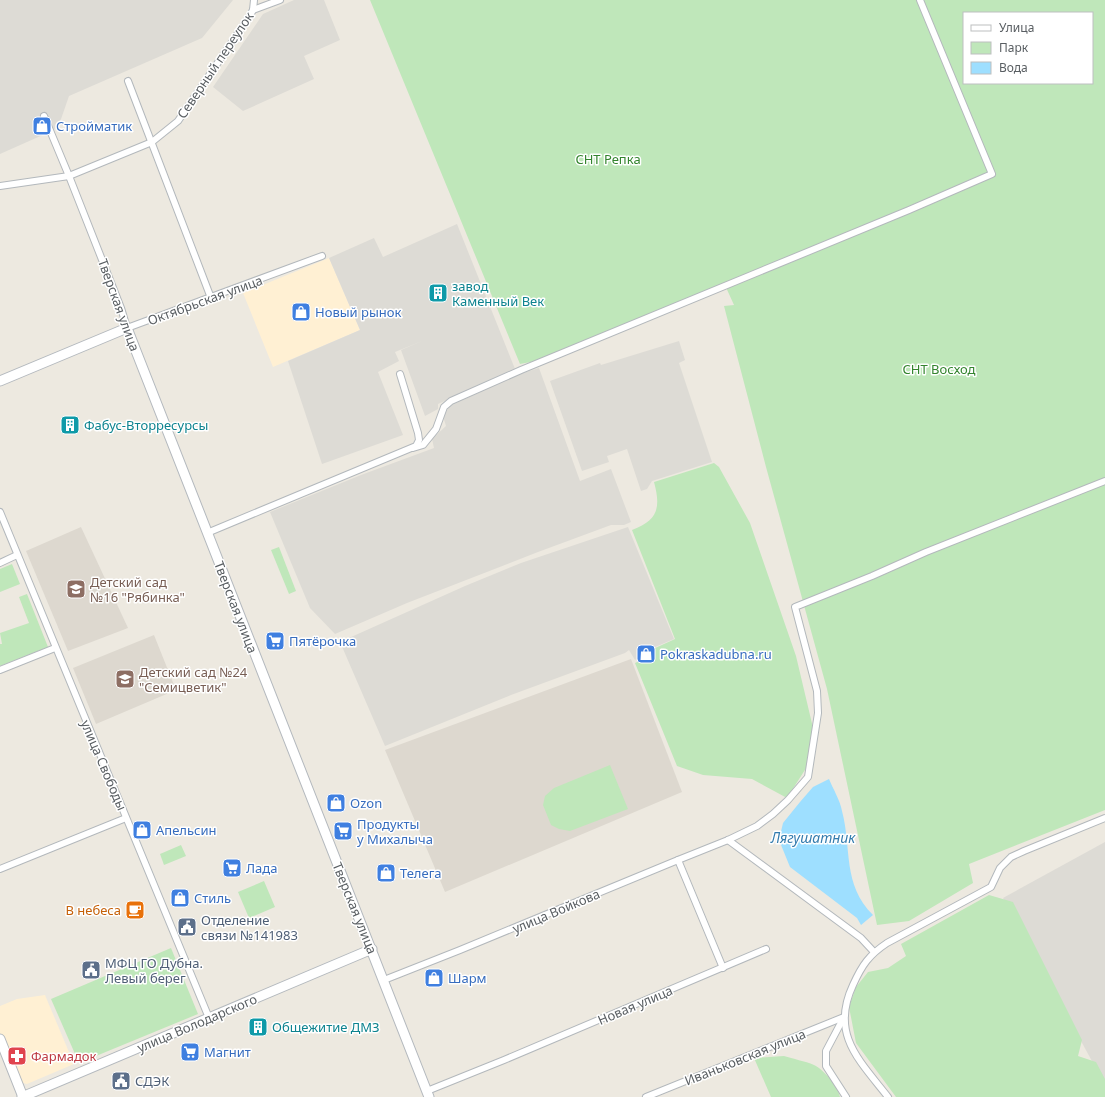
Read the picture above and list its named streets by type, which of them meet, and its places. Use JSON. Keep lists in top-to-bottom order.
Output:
{
  "streets": {
    "main road": ["Октябрьская улица", "Тверская улица", "улица Володарского"],
    "street": [
      "Северный переулок",
      "улица Свободы",
      "улица Войкова",
      "Новая улица",
      "Иваньковская улица"
    ]
  },
  "crossings": [
    ["Северный переулок", "Тверская улица"],
    ["Октябрьская улица", "Тверская улица"],
    ["Тверская улица", "улица Войкова"],
    ["Тверская улица", "Новая улица"],
    ["Тверская улица", "улица Володарского"],
    ["улица Свободы", "улица Володарского"]
  ],
  "water": ["Лягушатник"],
  "parks": ["СНТ Репка", "СНТ Восход"],
  "places": {
    "shop": [
      "Стройматик",
      "Новый рынок",
      "Pokraskadubna.ru",
      "Ozon",
      "Апельсин",
      "Телега",
      "Стиль",
      "Шарм"
    ],
    "building": ["завод Каменный Век", "Фабус-Вторресурсы", "Общежитие ДМЗ"],
    "school or university": ["Детский сад №16 \"Рябинка\"", "Детский сад №24 \"Семицветик\""],
    "supermarket": [
      "Пятёрочка",
      "Продукты у Михалыча",
      "Лада",
      "Магнит"
    ],
    "cafe": ["В небеса"],
    "public building": ["Отделение связи №141983", "МФЦ ГО Дубна. Левый берег", "СДЭК"],
    "pharmacy": ["Фармадок"]
  },
  "legend": ["Улица", "Парк", "Вода"]
}
